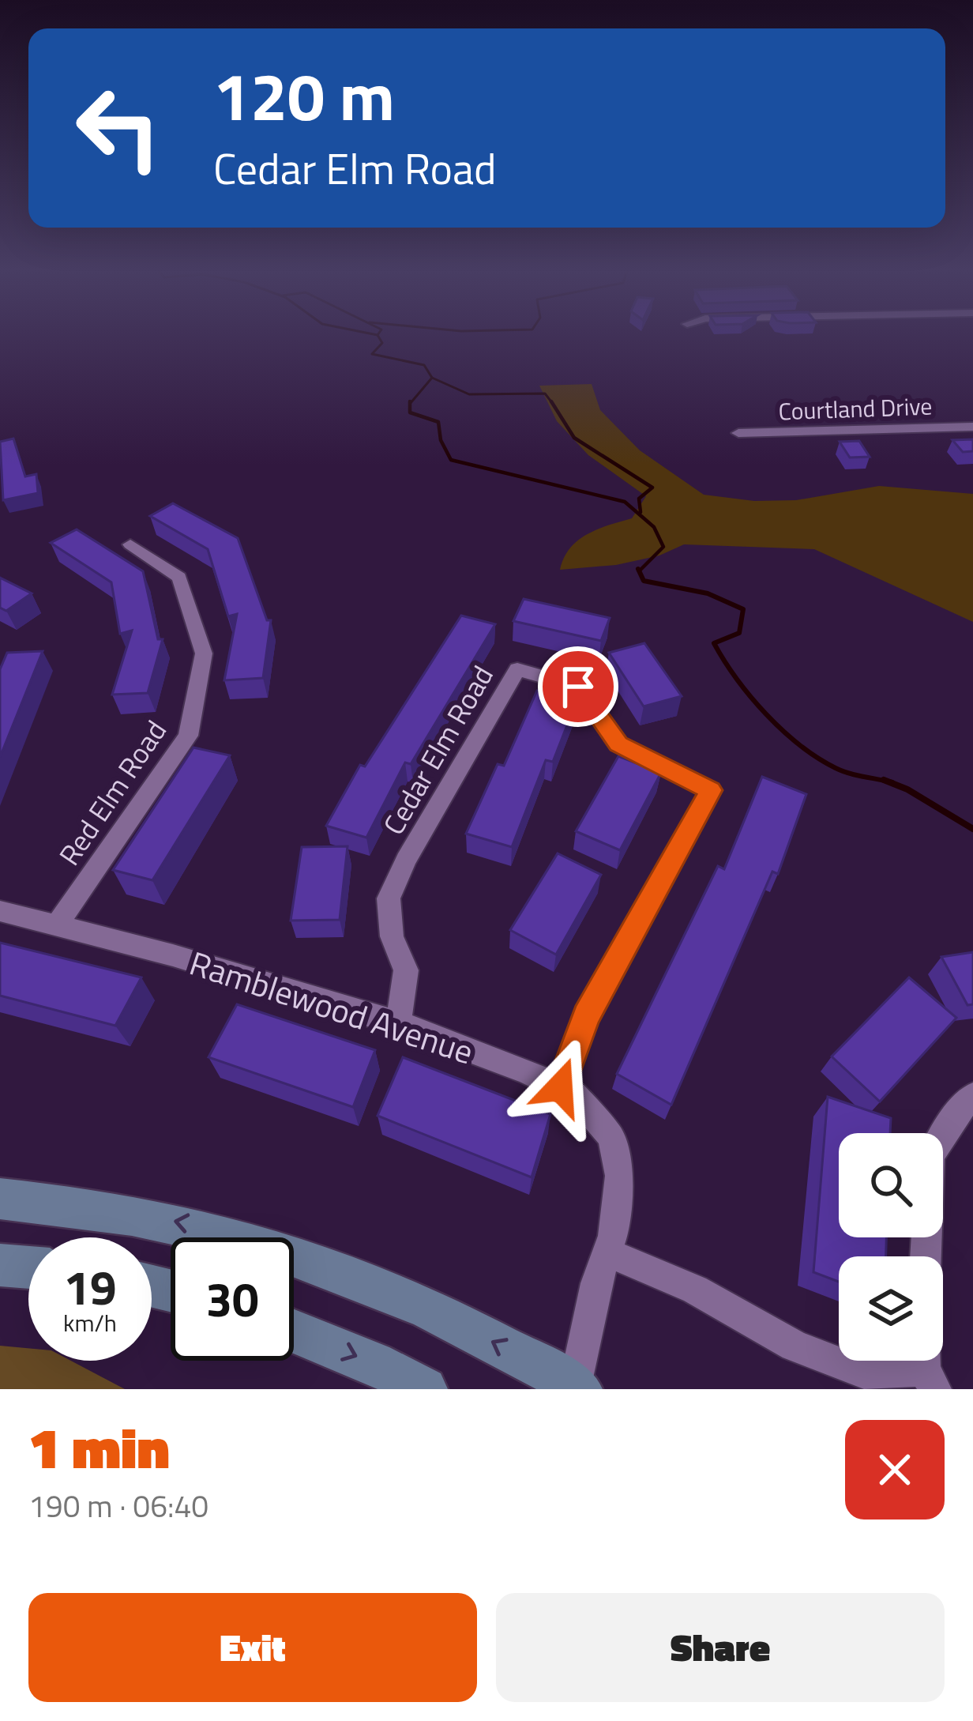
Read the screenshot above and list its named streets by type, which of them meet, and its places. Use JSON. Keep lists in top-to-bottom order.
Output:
{
  "streets": {
    "street": [
      "Courtland Drive",
      "Cedar Elm Road",
      "Red Elm Road",
      "Ramblewood Avenue"
    ]
  },
  "crossings": [
    ["Cedar Elm Road", "Ramblewood Avenue"],
    ["Red Elm Road", "Ramblewood Avenue"]
  ],
  "page": {
    "turn": ["120 m", "Cedar Elm Road"],
    "speed": "19 km/h",
    "limit": "30",
    "heading": ["1 min", "190 m · 06:40"],
    "buttons": ["Exit", "Share"]
  }
}
